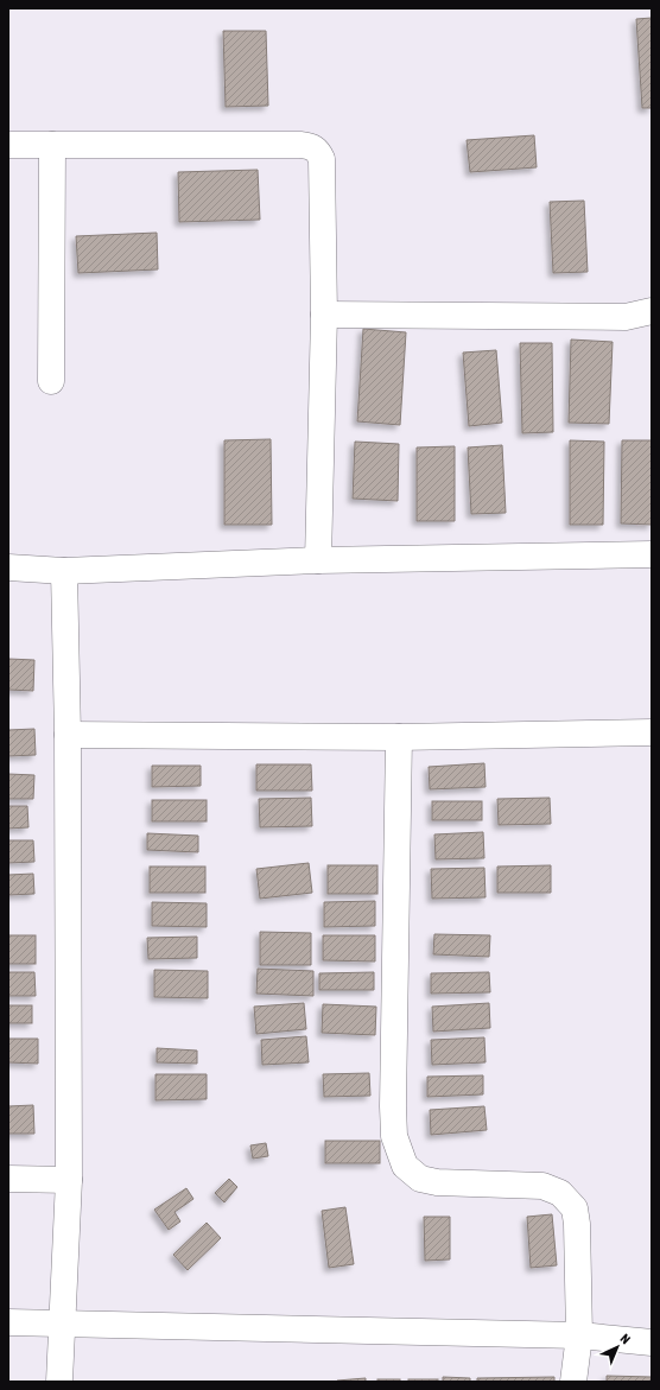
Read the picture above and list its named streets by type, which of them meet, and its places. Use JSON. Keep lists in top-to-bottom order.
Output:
{
  "north": "top right"
}
